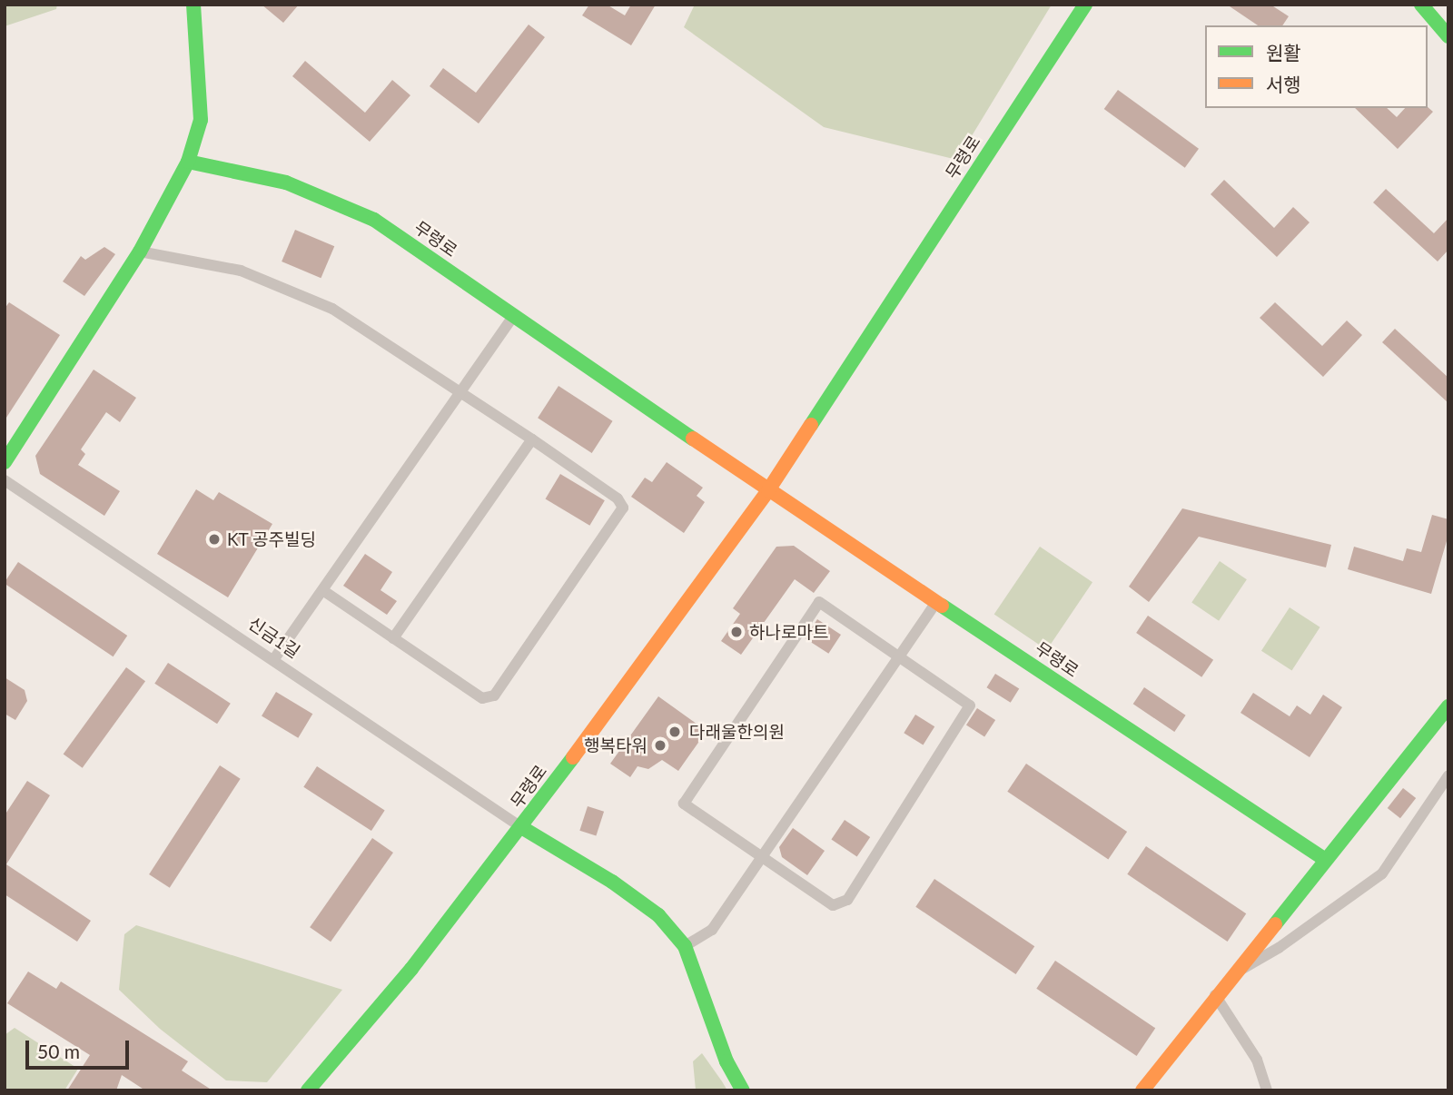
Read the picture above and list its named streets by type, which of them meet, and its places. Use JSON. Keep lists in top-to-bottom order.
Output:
{
  "streets": {
    "street": ["무령로", "신금1길"]
  },
  "crossings": [
    ["무령로", "신금1길"]
  ],
  "places": [
    "KT 공주빌딩",
    "하나로마트",
    "다래울한의원",
    "행복타워"
  ],
  "legend": ["원활", "서행"],
  "scale_bar": "50 m"
}
